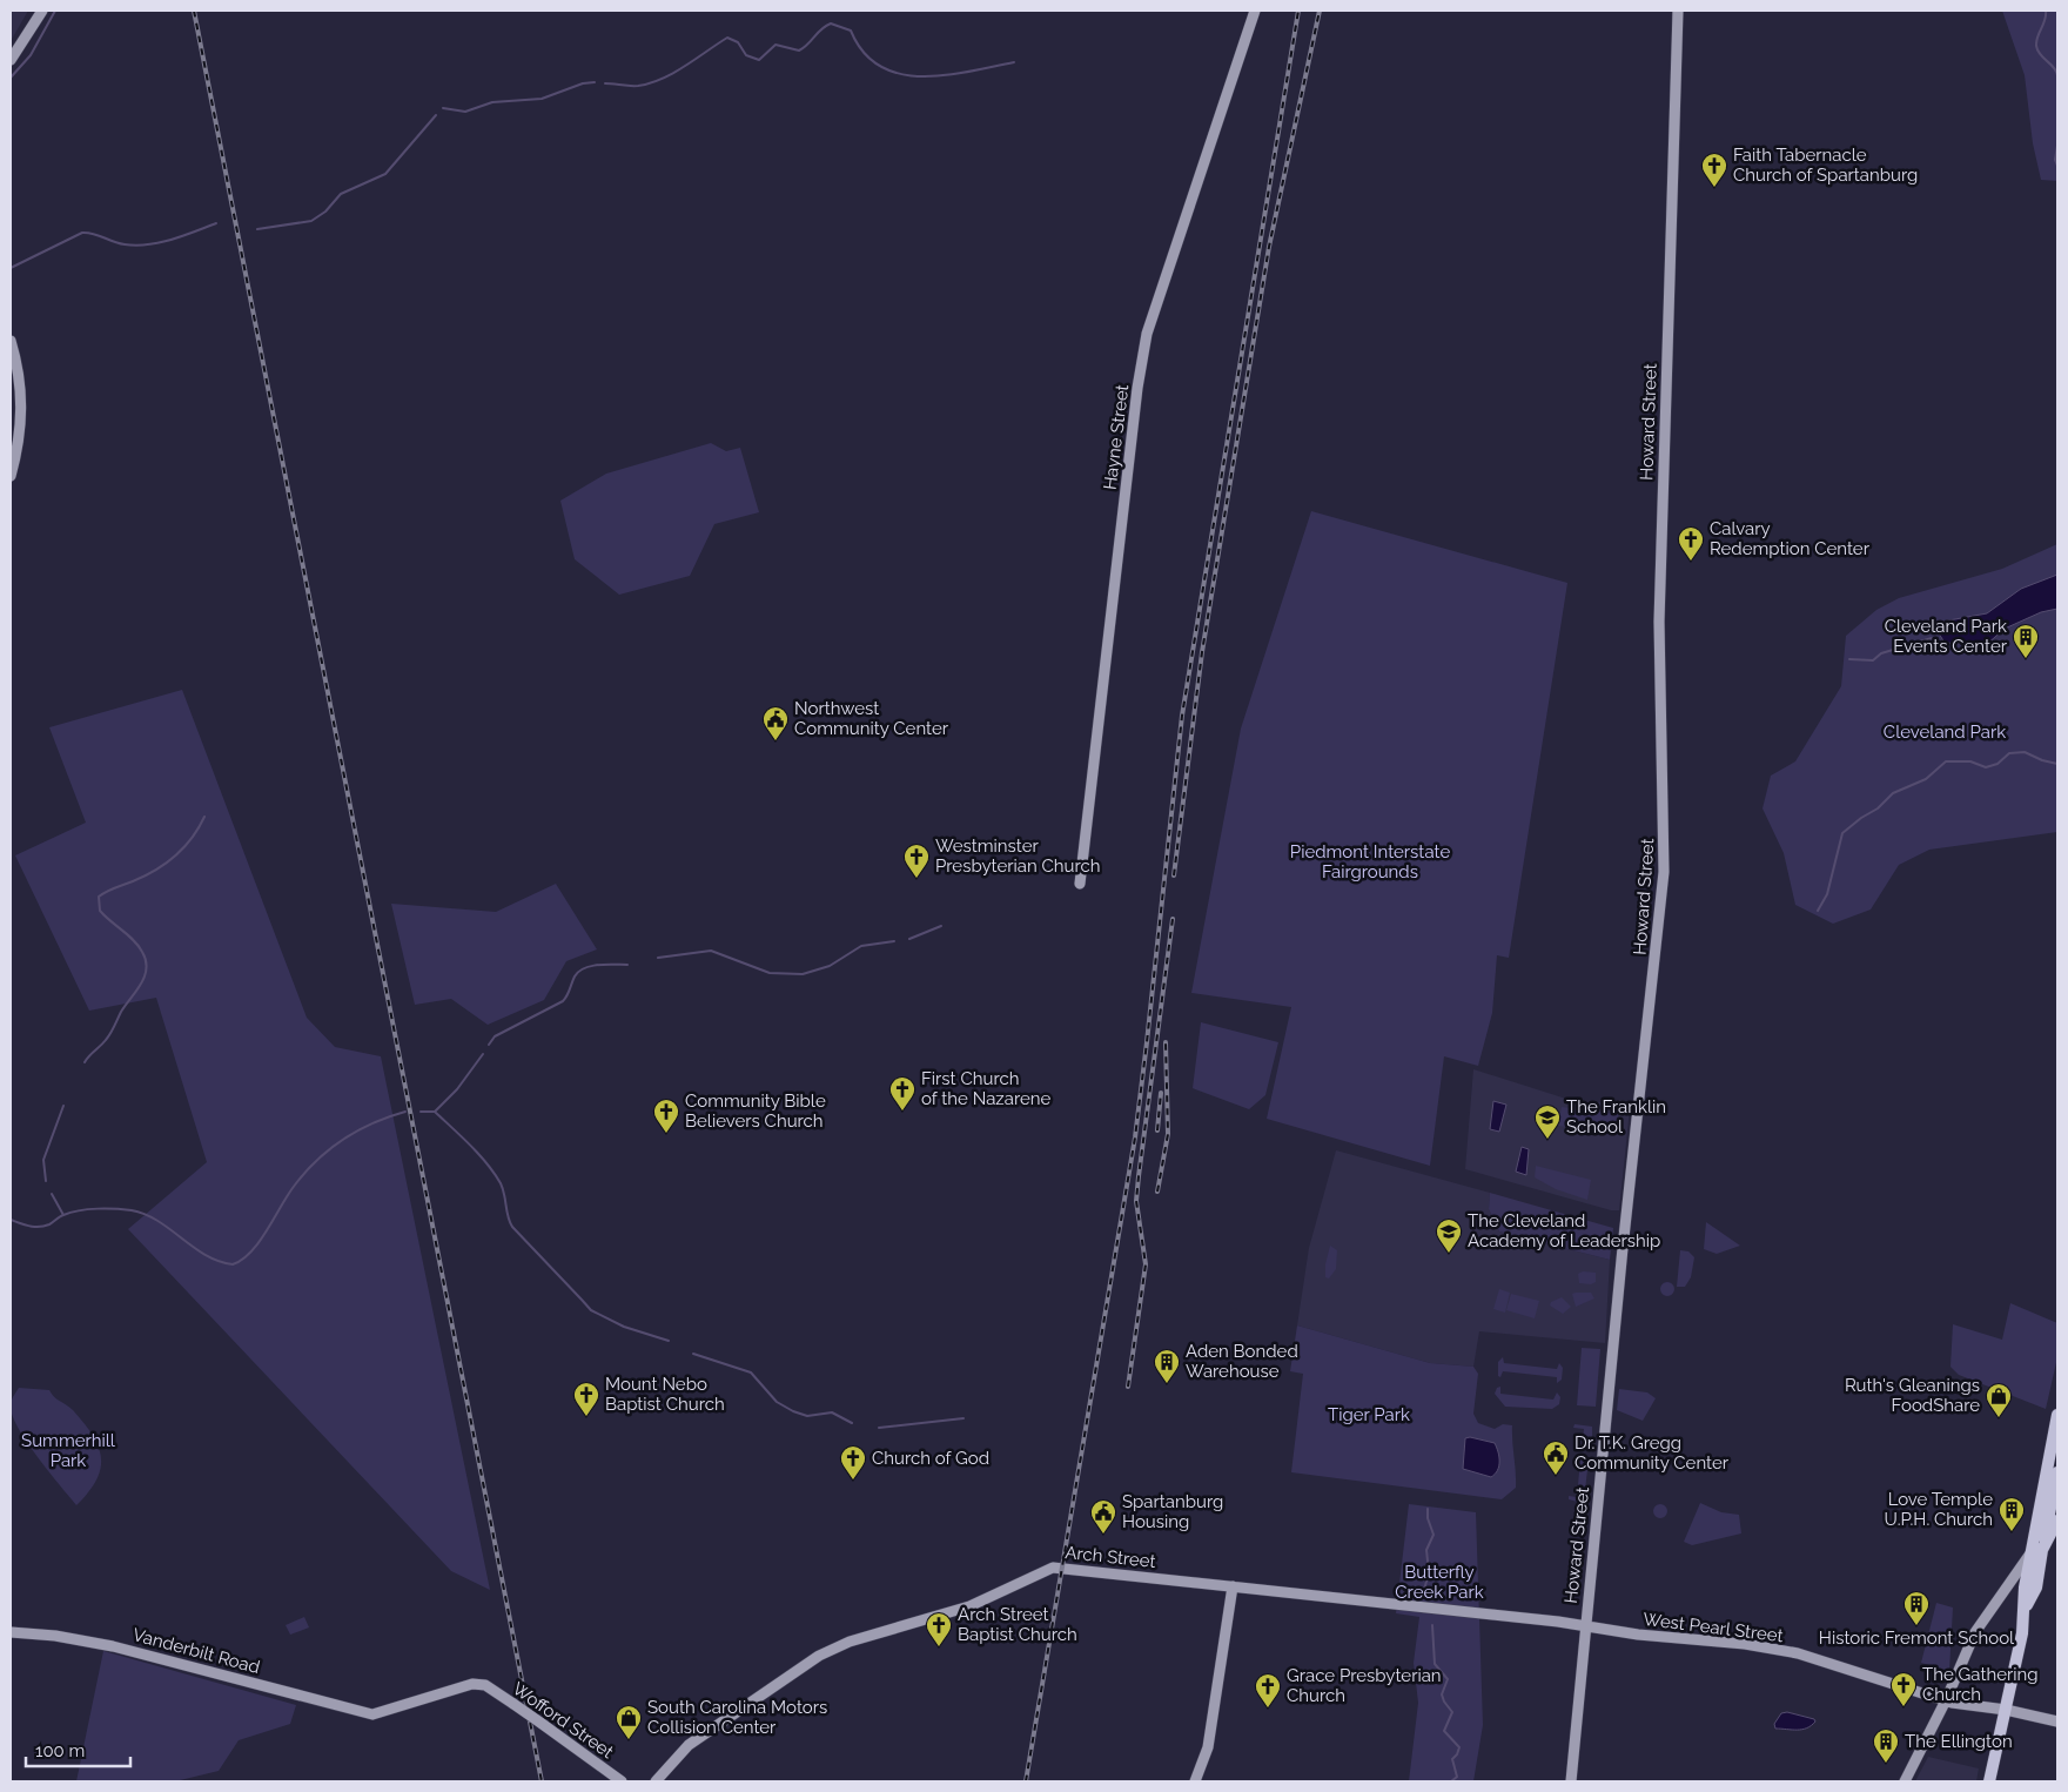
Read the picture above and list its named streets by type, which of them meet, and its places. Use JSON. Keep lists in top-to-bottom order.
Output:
{
  "streets": {
    "street": [
      "Howard Street",
      "Hayne Street",
      "Arch Street",
      "West Pearl Street",
      "Vanderbilt Road",
      "Wofford Street"
    ]
  },
  "crossings": [
    ["Howard Street", "Arch Street"],
    ["Howard Street", "West Pearl Street"],
    ["Arch Street", "West Pearl Street"],
    ["Vanderbilt Road", "Wofford Street"]
  ],
  "parks": [
    "Cleveland Park",
    "Piedmont Interstate Fairgrounds",
    "Tiger Park",
    "Summerhill Park",
    "Butterfly Creek Park"
  ],
  "places": {
    "church": [
      "Faith Tabernacle Church of Spartanburg",
      "Calvary Redemption Center",
      "Westminster Presbyterian Church",
      "First Church of the Nazarene",
      "Community Bible Believers Church",
      "Mount Nebo Baptist Church",
      "Church of God",
      "Arch Street Baptist Church",
      "The Gathering Church",
      "Grace Presbyterian Church"
    ],
    "building": [
      "Cleveland Park Events Center",
      "Aden Bonded Warehouse",
      "Love Temple U.P.H. Church",
      "Historic Fremont School",
      "The Ellington"
    ],
    "public building": ["Northwest Community Center", "Dr. T.K. Gregg Community Center", "Spartanburg Housing"],
    "school or university": ["The Franklin School", "The Cleveland Academy of Leadership"],
    "shop": ["Ruth's Gleanings FoodShare", "South Carolina Motors Collision Center"]
  },
  "scale_bar": "100 m"
}
